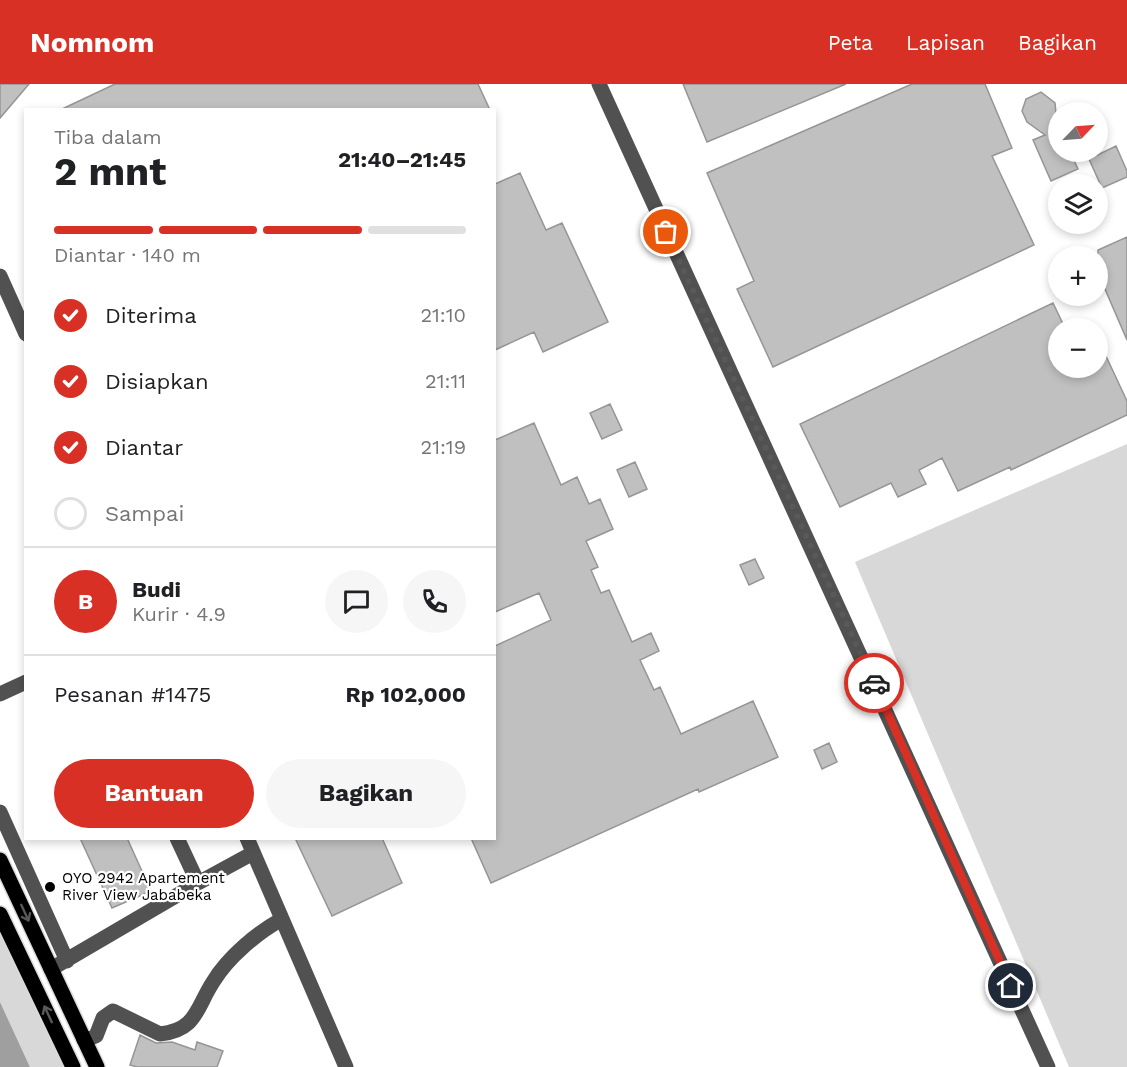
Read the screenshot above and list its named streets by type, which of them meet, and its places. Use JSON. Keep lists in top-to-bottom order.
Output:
{
  "places": ["OYO 2942 Apartement River View Jababeka"],
  "north": "top right",
  "page": {
    "header": "Nomnom",
    "nav": ["Peta", "Lapisan", "Bagikan"],
    "map_buttons": ["+", "−"],
    "heading": ["2 mnt", "Tiba dalam", "21:40–21:45"],
    "panel": [
      "Budi",
      "Kurir · 4.9",
      "Pesanan #1475",
      "Rp 102,000"
    ],
    "bar": "Diantar · 140 m",
    "list": [
      ["Diterima", "21:10"],
      ["Disiapkan", "21:11"],
      ["Diantar", "21:19"],
      "Sampai"
    ],
    "round": "B",
    "buttons": ["Bantuan", "Bagikan"]
  }
}
